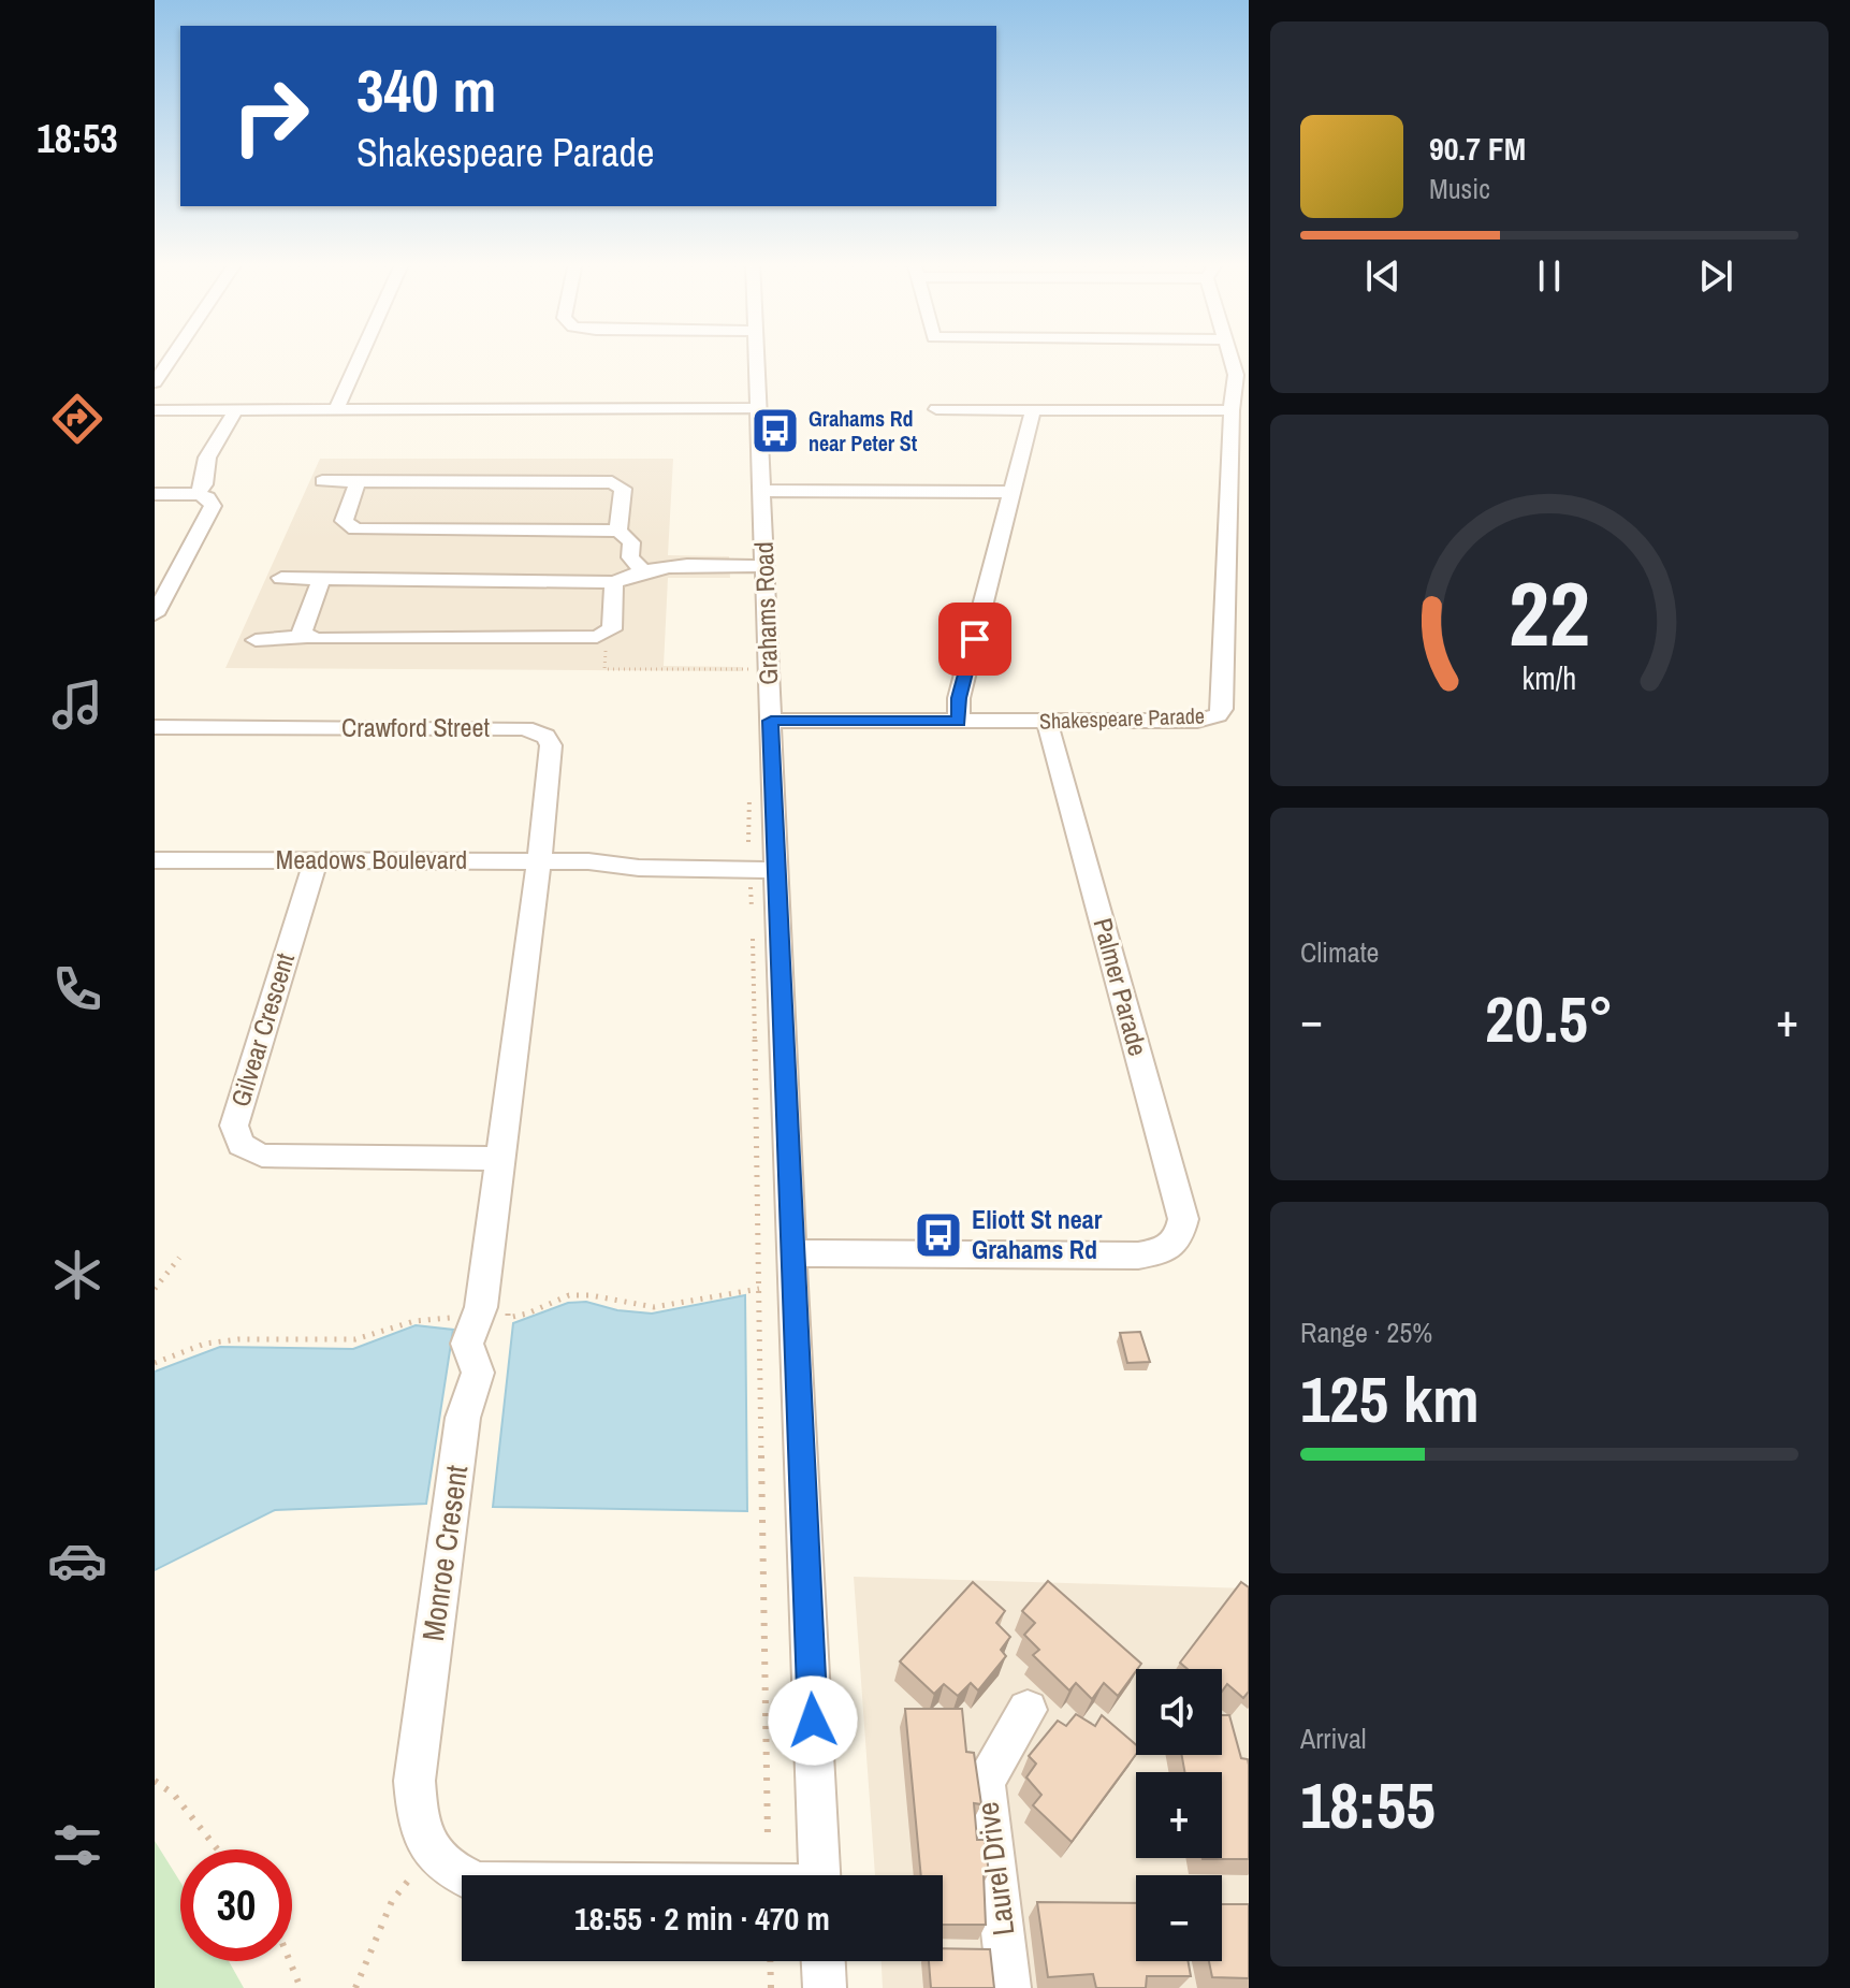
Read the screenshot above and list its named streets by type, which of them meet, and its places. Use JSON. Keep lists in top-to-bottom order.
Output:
{
  "streets": {
    "street": [
      "Grahams Road",
      "Shakespeare Parade",
      "Crawford Street",
      "Meadows Boulevard",
      "Palmer Parade",
      "Gilvear Crescent",
      "Monroe Cresent",
      "Laurel Drive"
    ]
  },
  "crossings": [
    ["Grahams Road", "Shakespeare Parade"],
    ["Grahams Road", "Meadows Boulevard"],
    ["Grahams Road", "Palmer Parade"],
    ["Shakespeare Parade", "Palmer Parade"],
    ["Crawford Street", "Meadows Boulevard"],
    ["Crawford Street", "Monroe Cresent"],
    ["Meadows Boulevard", "Gilvear Crescent"],
    ["Meadows Boulevard", "Monroe Cresent"],
    ["Gilvear Crescent", "Monroe Cresent"]
  ],
  "places": {
    "bus stop": ["Grahams Rd near Peter St", "Eliott St near Grahams Rd"]
  },
  "page": {
    "tabs": "18:53",
    "turn": ["340 m", "Shakespeare Parade"],
    "song": ["90.7 FM", "Music"],
    "tile": [
      "Climate",
      ["Range · 25%", "125 km"],
      ["Arrival", "18:55"]
    ],
    "heat": ["−", "20.5°", "+"],
    "map_buttons": ["+", "−"],
    "limit": "30",
    "trip": "18:55 · 2 min · 470 m",
    "gauge": ["22", "km/h"]
  }
}
